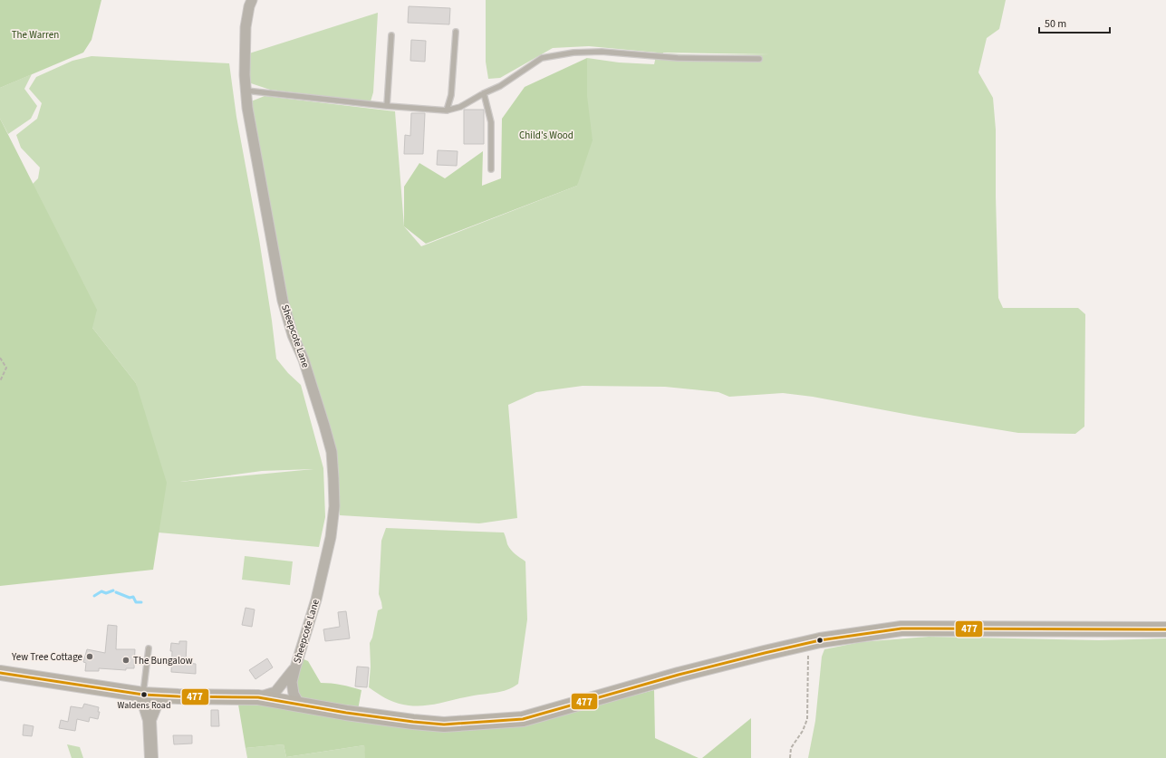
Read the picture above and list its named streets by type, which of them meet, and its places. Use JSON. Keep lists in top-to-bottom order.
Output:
{
  "streets": {
    "street": ["Sheepcote Lane"]
  },
  "parks": ["The Warren", "Child's Wood"],
  "places": ["Yew Tree Cottage", "The Bungalow", "Waldens Road"],
  "lines": ["transit line 477"],
  "scale_bar": "50 m"
}
